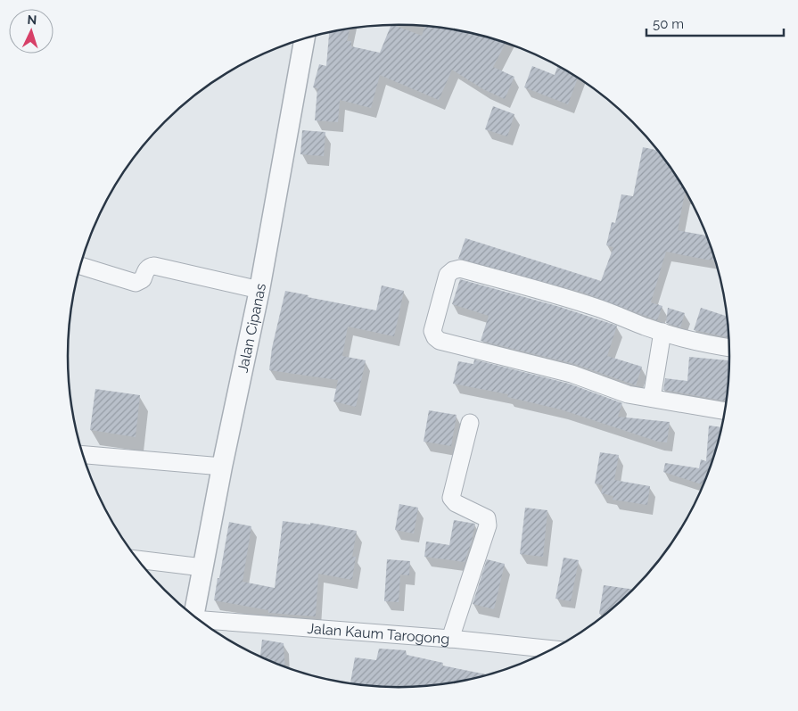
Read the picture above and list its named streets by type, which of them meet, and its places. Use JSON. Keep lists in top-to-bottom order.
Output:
{
  "streets": {
    "street": ["Jalan Cipanas", "Jalan Kaum Tarogong"]
  },
  "scale_bar": "50 m",
  "north": "top"
}
